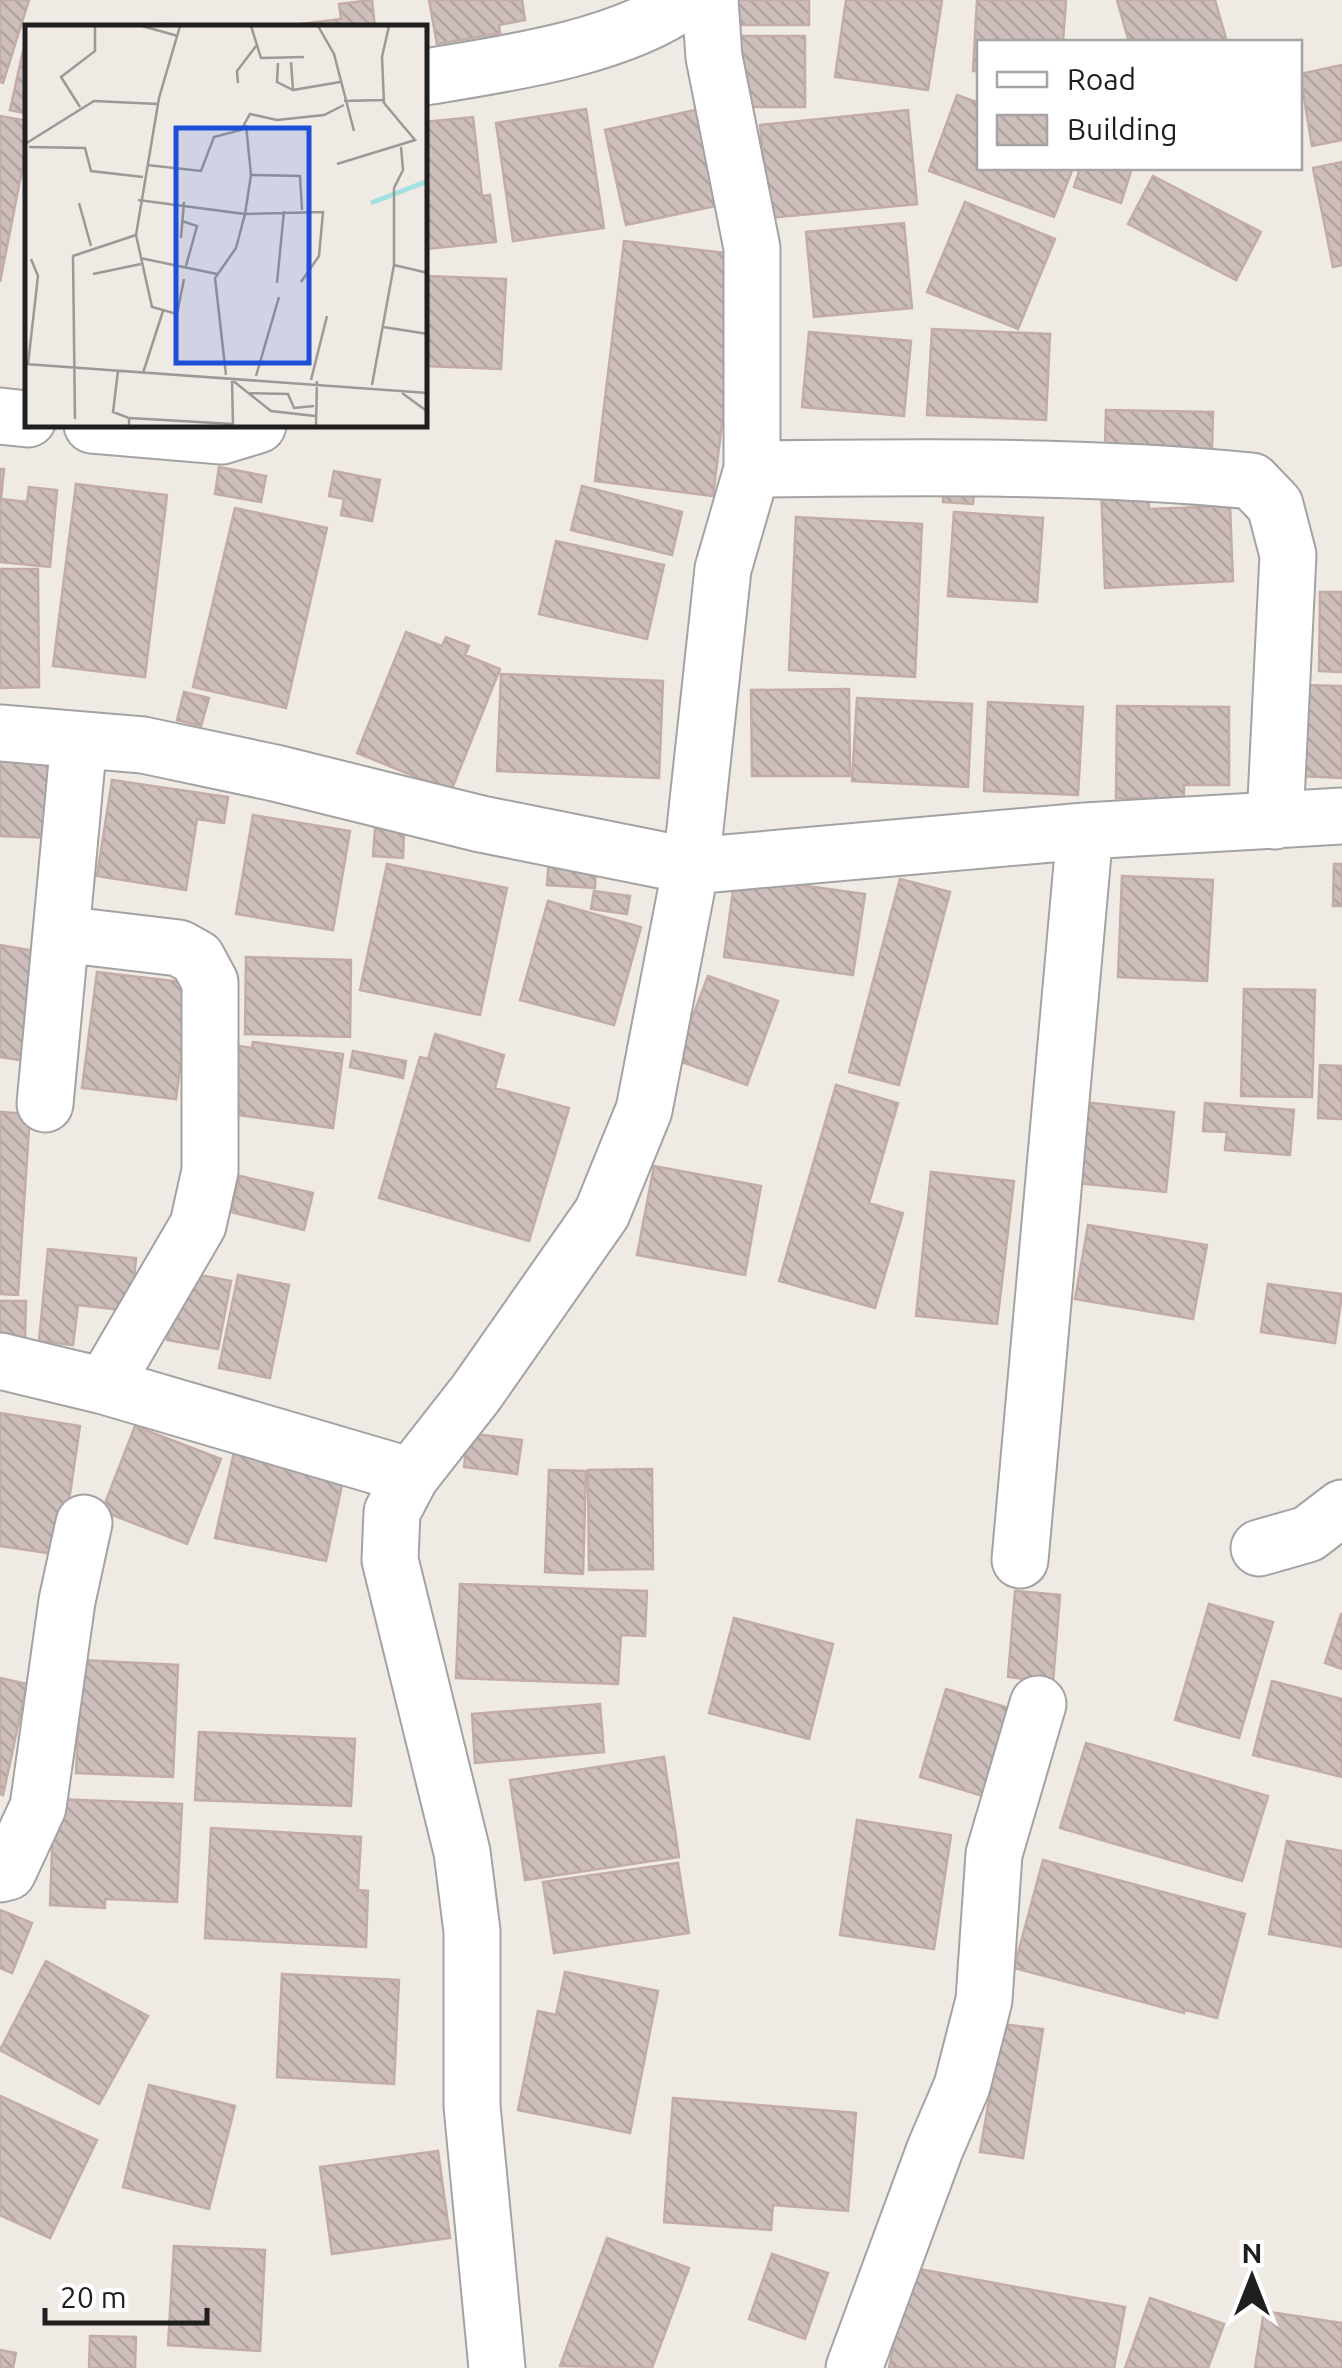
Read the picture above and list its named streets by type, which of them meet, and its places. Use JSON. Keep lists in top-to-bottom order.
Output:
{
  "legend": ["Road", "Building"],
  "scale_bar": "20 m",
  "north": "top"
}
